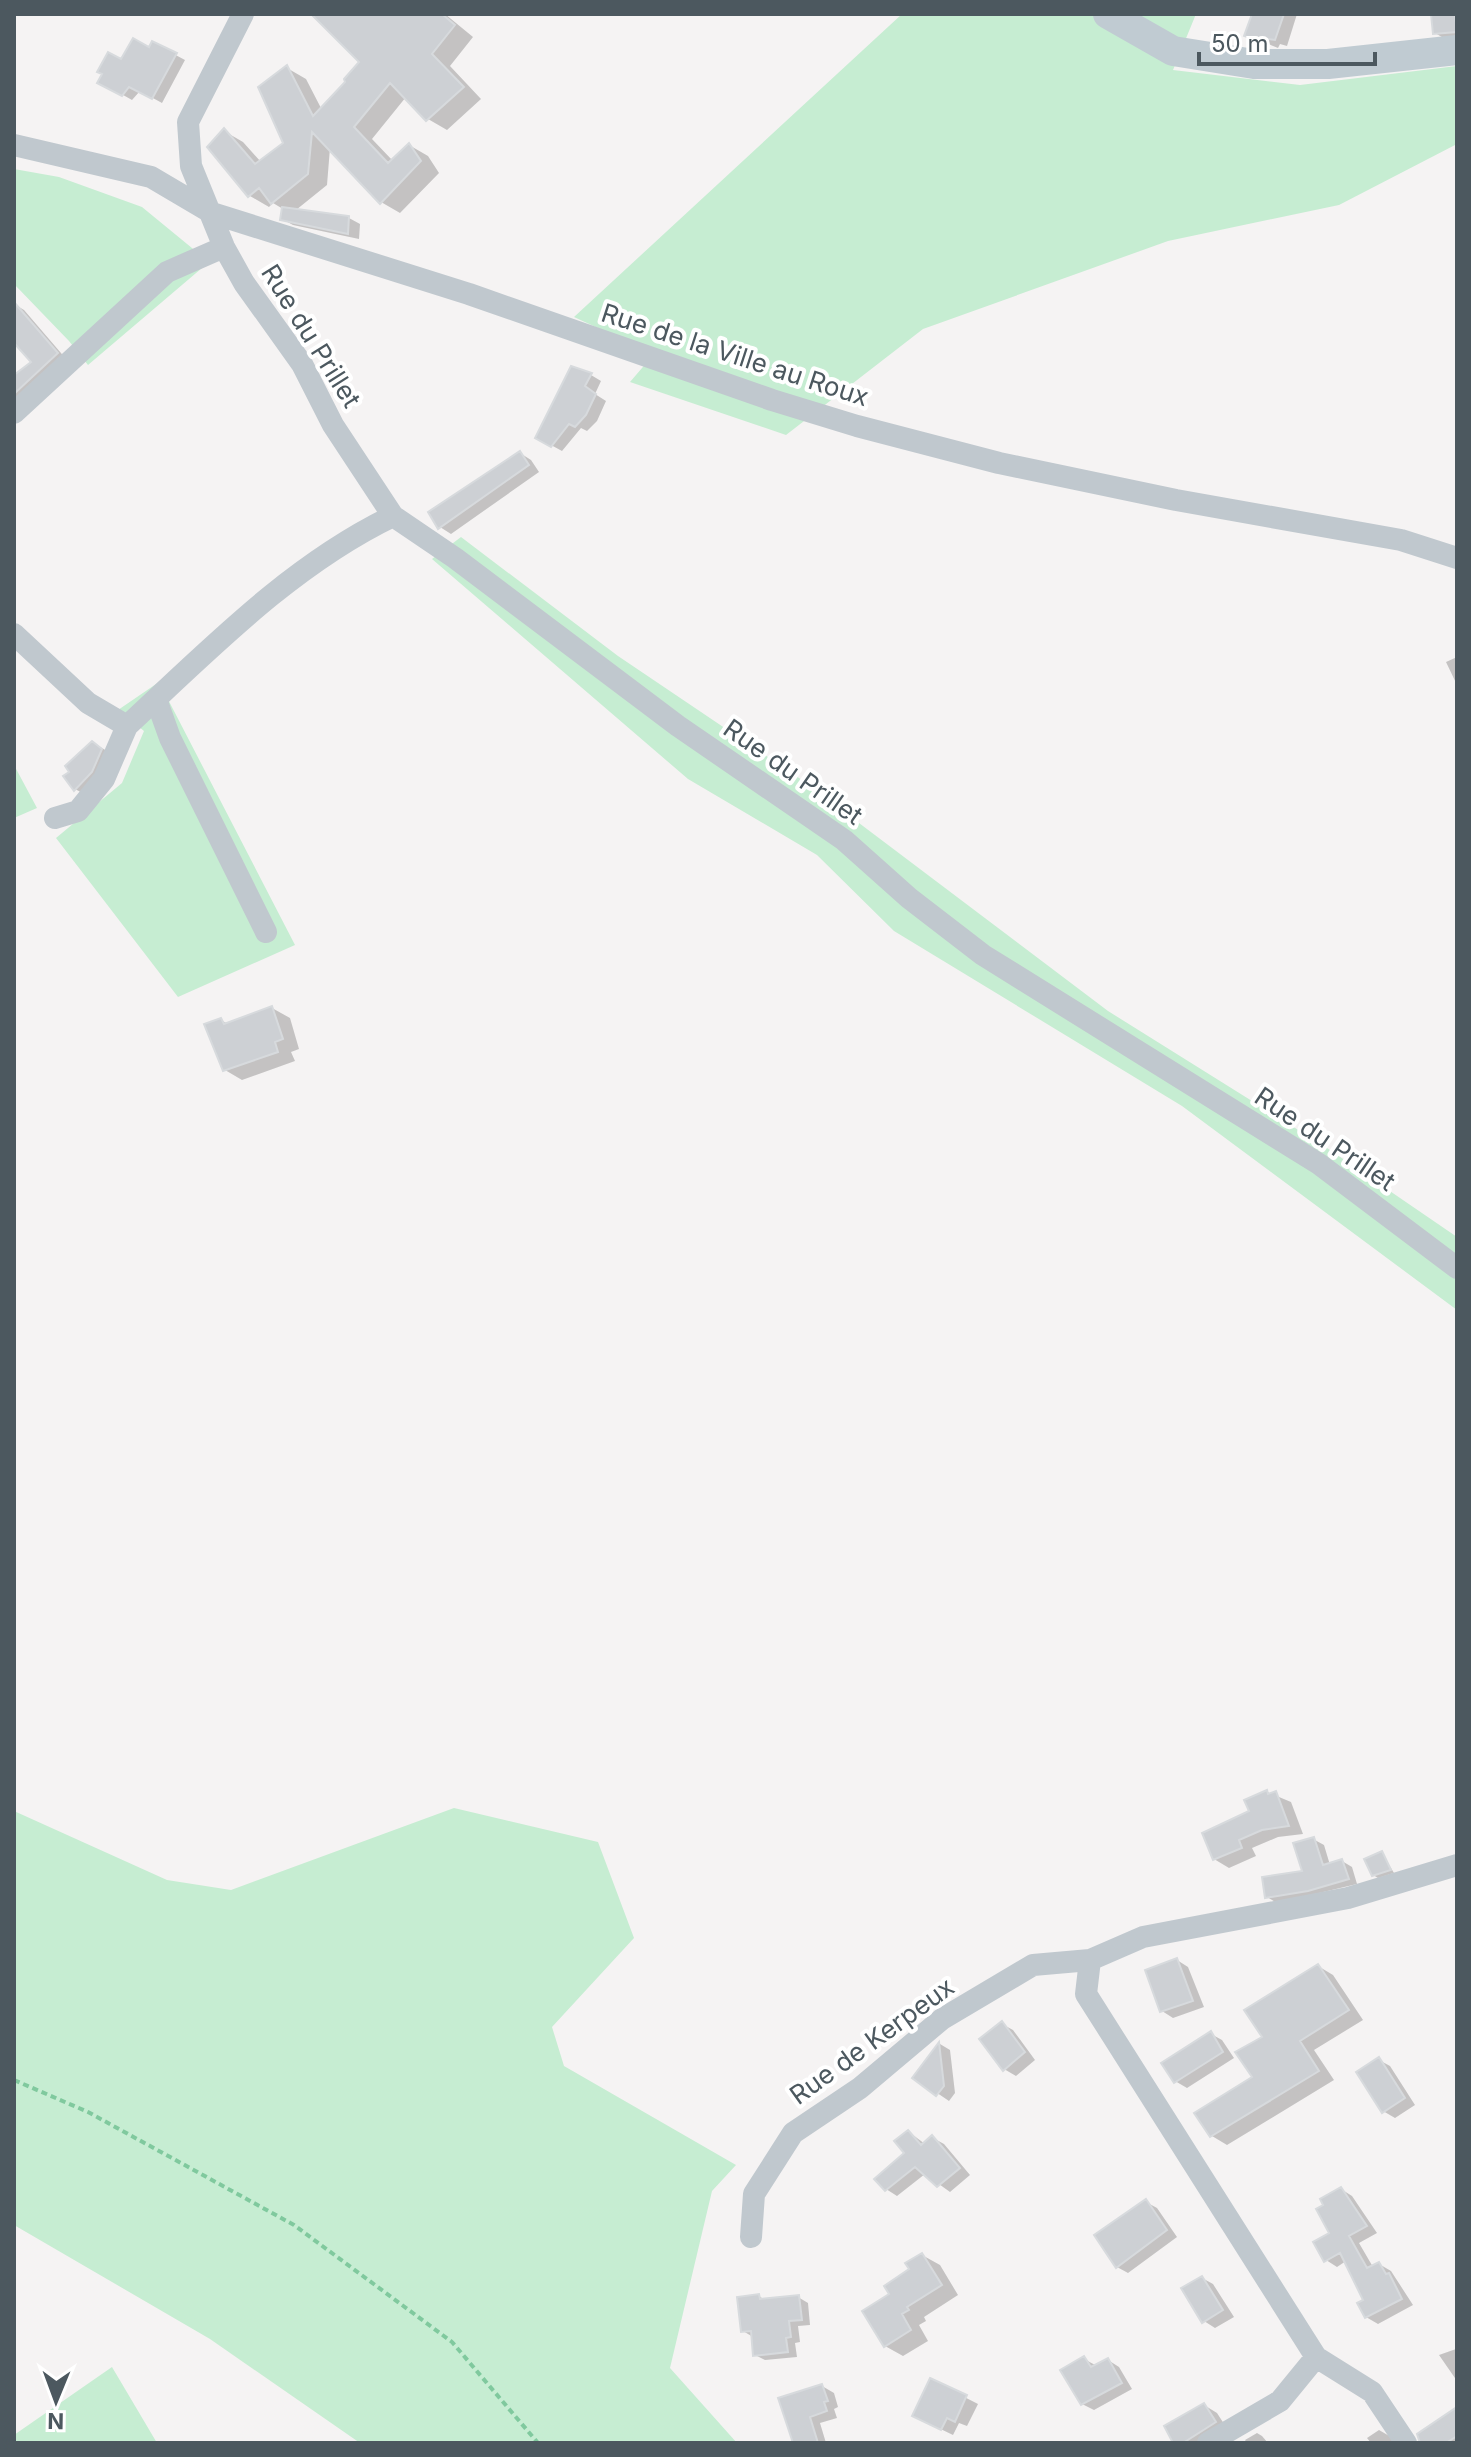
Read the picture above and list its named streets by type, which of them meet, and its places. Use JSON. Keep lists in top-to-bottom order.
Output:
{
  "streets": {
    "street": ["Rue du Prillet", "Rue de la Ville au Roux", "Rue de Kerpeux"]
  },
  "crossings": [
    ["Rue du Prillet", "Rue de la Ville au Roux"]
  ],
  "scale_bar": "50 m",
  "north": "bottom"
}
